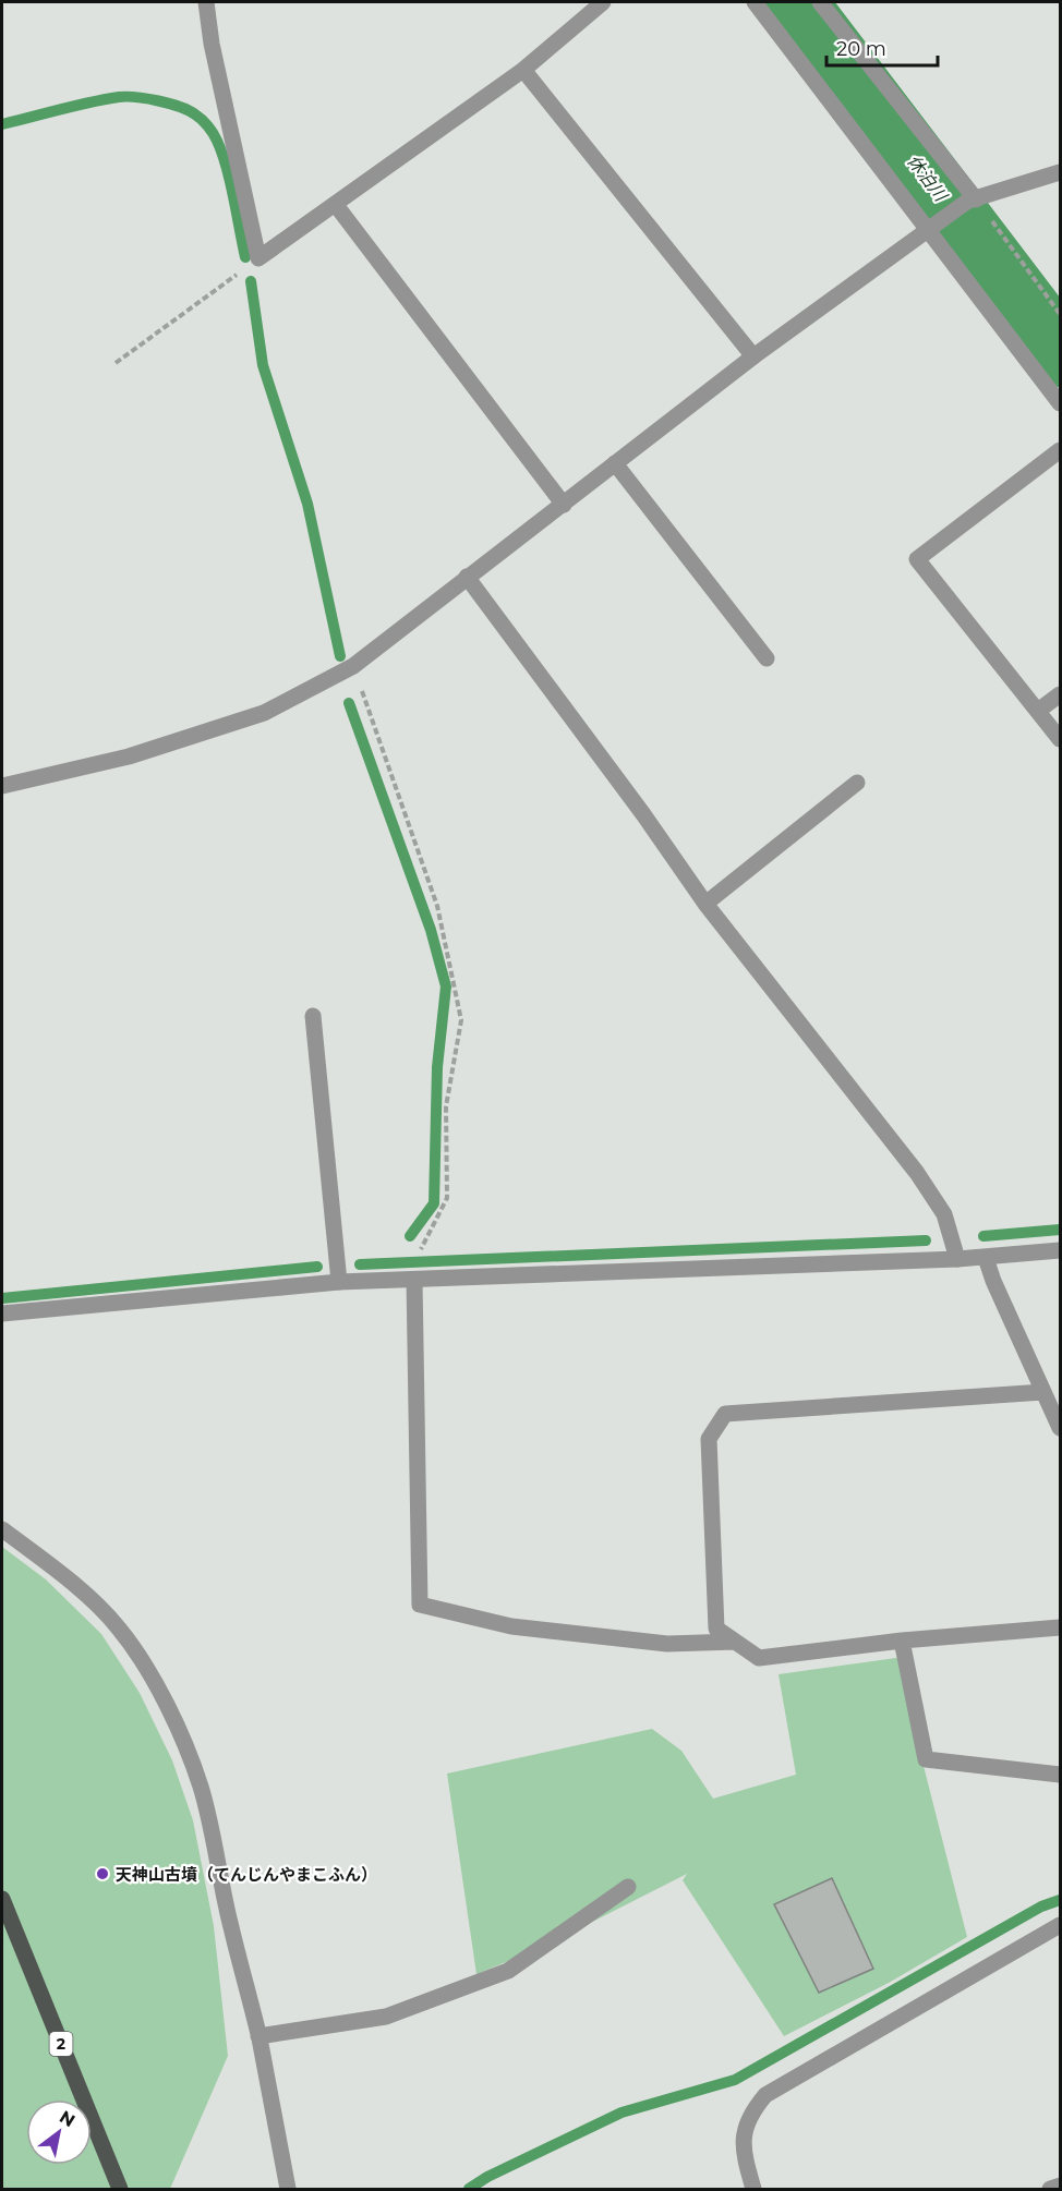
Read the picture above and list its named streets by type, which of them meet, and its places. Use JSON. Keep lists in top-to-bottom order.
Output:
{
  "streets": {
    "main road": ["2"]
  },
  "water": ["休泊川"],
  "places": ["天神山古墳（てんじんやまこふん）"],
  "scale_bar": "20 m",
  "north": "top right"
}
